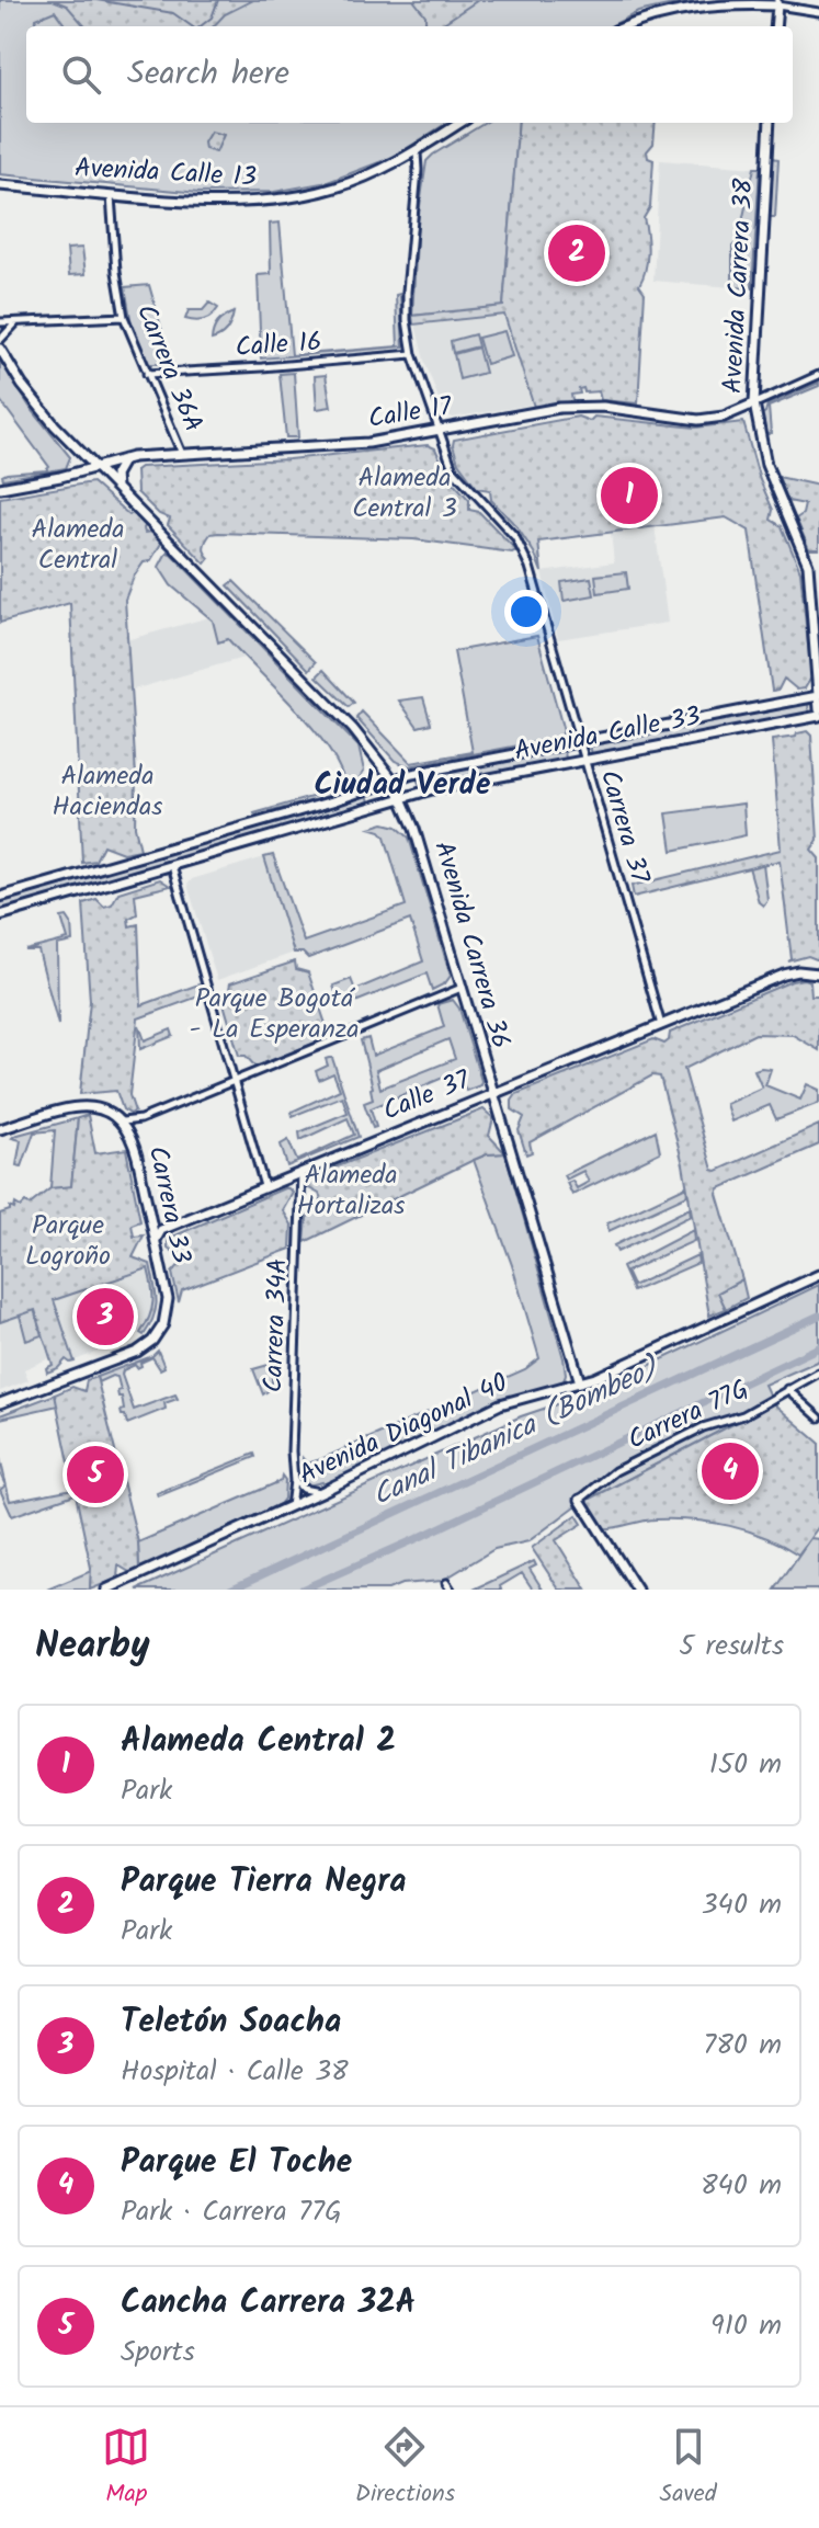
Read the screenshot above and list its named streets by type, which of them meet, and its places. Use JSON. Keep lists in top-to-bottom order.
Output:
{
  "streets": {
    "main road": [
      "Avenida Calle 13",
      "Avenida Carrera 38",
      "Calle 17",
      "Avenida Calle 33",
      "Avenida Carrera 36",
      "Calle 37",
      "Carrera 33",
      "Avenida Diagonal 40"
    ],
    "street": [
      "Calle 16",
      "Carrera 36A",
      "Carrera 37",
      "Carrera 34A",
      "Carrera 77G"
    ]
  },
  "crossings": [
    ["Avenida Calle 13", "Carrera 36A"],
    ["Avenida Calle 13", "Carrera 37"],
    ["Avenida Carrera 38", "Calle 17"],
    ["Avenida Carrera 38", "Avenida Calle 33"],
    ["Calle 16", "Carrera 36A"],
    ["Calle 16", "Carrera 37"],
    ["Carrera 36A", "Calle 17"],
    ["Calle 17", "Carrera 37"],
    ["Calle 17", "Avenida Carrera 36"],
    ["Avenida Calle 33", "Carrera 37"],
    ["Avenida Calle 33", "Avenida Carrera 36"],
    ["Carrera 37", "Calle 37"],
    ["Avenida Carrera 36", "Calle 37"],
    ["Avenida Carrera 36", "Avenida Diagonal 40"],
    ["Calle 37", "Carrera 33"],
    ["Calle 37", "Carrera 34A"],
    ["Carrera 34A", "Avenida Diagonal 40"]
  ],
  "districts": ["Ciudad Verde"],
  "water": ["Canal Tibanica (Bombeo)"],
  "parks": [
    "Alameda Central 3",
    "Alameda Central",
    "Alameda Haciendas",
    "Parque Bogotá - La Esperanza",
    "Alameda Hortalizas",
    "Parque Logroño"
  ],
  "page": {
    "search": "Search here",
    "pins": [
      "2",
      "1",
      "3",
      "4",
      "5"
    ],
    "heading": ["Nearby", "5 results"],
    "list": [
      {
        "mark": "1",
        "name": "Alameda Central 2",
        "note": "Park",
        "value": "150 m"
      },
      {
        "mark": "2",
        "name": "Parque Tierra Negra",
        "note": "Park",
        "value": "340 m"
      },
      {
        "mark": "3",
        "name": "Teletón Soacha",
        "note": "Hospital · Calle 38",
        "value": "780 m"
      },
      {
        "mark": "4",
        "name": "Parque El Toche",
        "note": "Park · Carrera 77G",
        "value": "840 m"
      },
      {
        "mark": "5",
        "name": "Cancha Carrera 32A",
        "note": "Sports",
        "value": "910 m"
      }
    ],
    "nav": ["Map", "Directions", "Saved"]
  }
}
